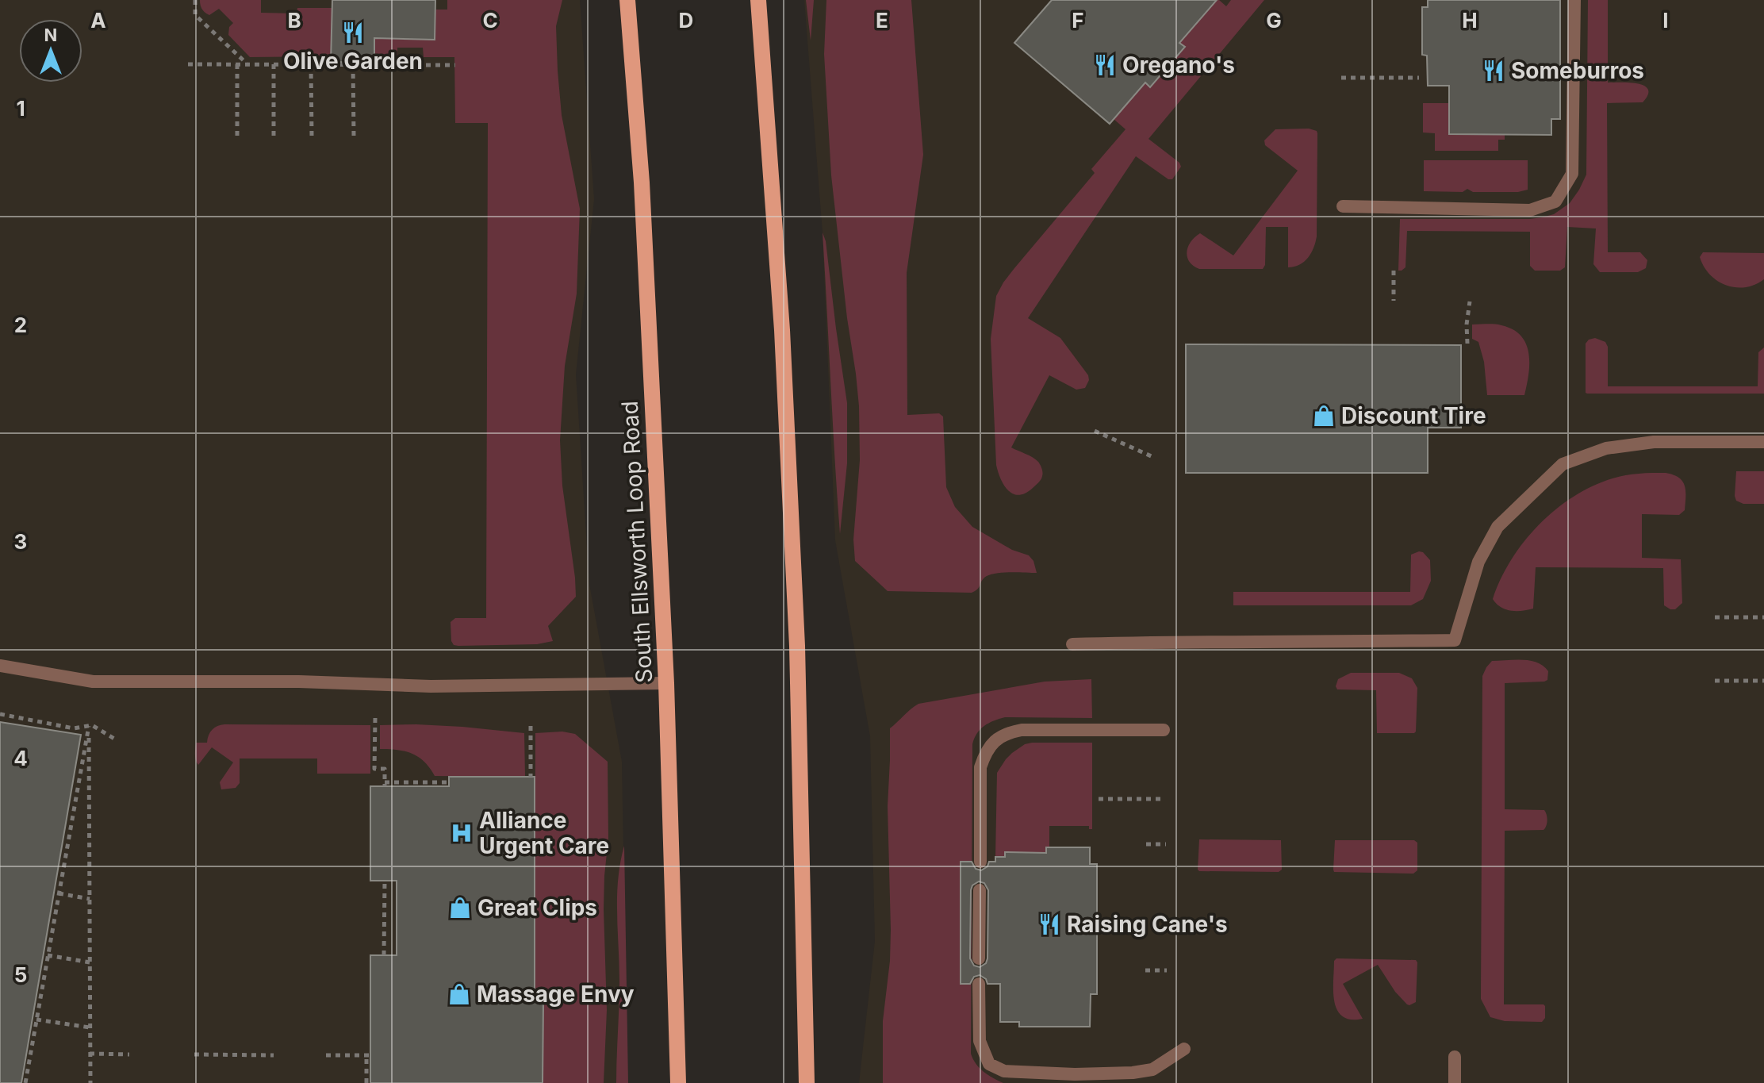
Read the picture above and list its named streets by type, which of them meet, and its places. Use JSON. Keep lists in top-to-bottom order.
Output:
{
  "streets": {
    "main road": ["South Ellsworth Loop Road"]
  },
  "places": {
    "restaurant": [
      "Olive Garden",
      "Oregano's",
      "Someburros",
      "Raising Cane's"
    ],
    "shop": ["Discount Tire", "Great Clips", "Massage Envy"],
    "hospital": ["Alliance Urgent Care"]
  },
  "north": "top",
  "grid": {
    "columns": [
      "A",
      "B",
      "C",
      "D",
      "E",
      "F",
      "G",
      "H",
      "I"
    ],
    "rows": [
      "1",
      "2",
      "3",
      "4",
      "5"
    ]
  }
}
